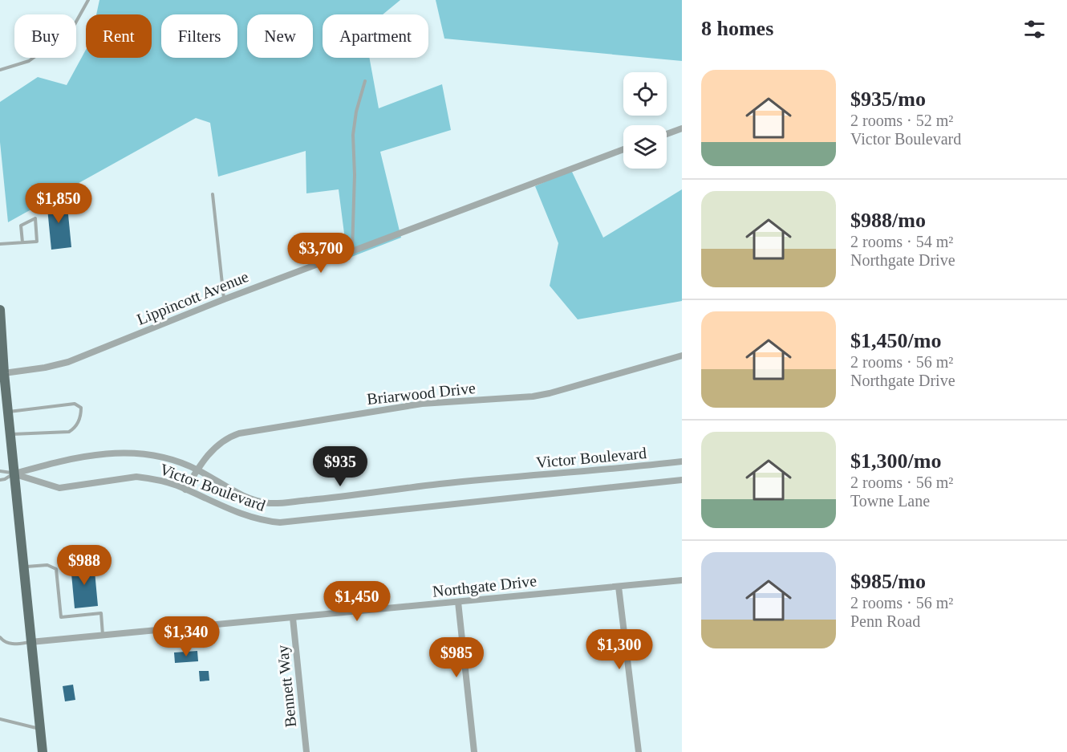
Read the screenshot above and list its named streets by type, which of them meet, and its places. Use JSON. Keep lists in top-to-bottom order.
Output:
{
  "streets": {
    "street": [
      "Lippincott Avenue",
      "Briarwood Drive",
      "Victor Boulevard",
      "Northgate Drive",
      "Bennett Way"
    ]
  },
  "crossings": [
    ["Briarwood Drive", "Victor Boulevard"],
    ["Northgate Drive", "Bennett Way"]
  ],
  "page": {
    "heading": "8 homes",
    "chip": [
      "Buy",
      "Rent",
      "Filters",
      "New",
      "Apartment"
    ],
    "list": [
      {
        "name": "$935/mo",
        "note": "2 rooms · 52 m² · Victor Boulevard"
      },
      {
        "name": "$988/mo",
        "note": "2 rooms · 54 m² · Northgate Drive"
      },
      {
        "name": "$1,450/mo",
        "note": "2 rooms · 56 m² · Northgate Drive"
      },
      {
        "name": "$1,300/mo",
        "note": "2 rooms · 56 m² · Towne Lane"
      },
      {
        "name": "$985/mo",
        "note": "2 rooms · 56 m² · Penn Road"
      }
    ],
    "price": [
      "$1,850",
      "$3,700",
      "$935",
      "$988",
      "$1,450",
      "$1,340",
      "$1,300",
      "$985"
    ]
  }
}
